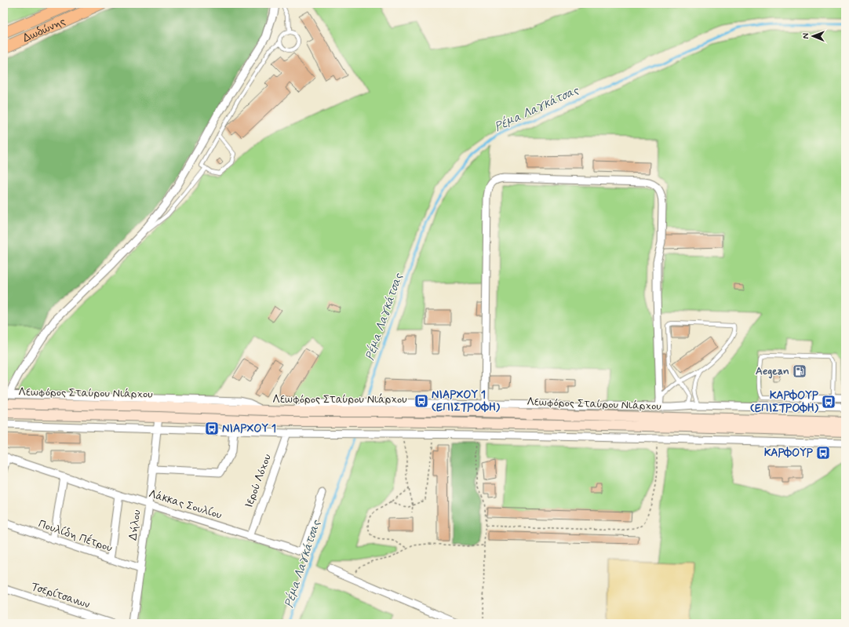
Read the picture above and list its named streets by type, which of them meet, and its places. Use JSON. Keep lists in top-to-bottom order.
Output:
{
  "streets": {
    "main road": ["Δωδώνης", "Λεωφόρος Σταύρου Νιάρχου"],
    "street": [
      "Ιερού Λόχου",
      "Λάκκας Σουλίου",
      "Δήλου",
      "Πουλίδη Πέτρου",
      "Τσερίτσανων"
    ]
  },
  "crossings": [
    ["Λεωφόρος Σταύρου Νιάρχου", "Δήλου"],
    ["Ιερού Λόχου", "Λάκκας Σουλίου"],
    ["Λάκκας Σουλίου", "Δήλου"],
    ["Δήλου", "Πουλίδη Πέτρου"]
  ],
  "water": ["Ρέμα Λαγκάτσας"],
  "places": {
    "fuel station": ["Aegean"],
    "bus stop": [
      "ΝΙΑΡΧΟΥ 1 (ΕΠΙΣΤΡΟΦΗ)",
      "ΚΑΡΦΟΥΡ (ΕΠΙΣΤΡΟΦΗ)",
      "ΝΙΑΡΧΟΥ 1",
      "ΚΑΡΦΟΥΡ"
    ]
  },
  "north": "left"
}
